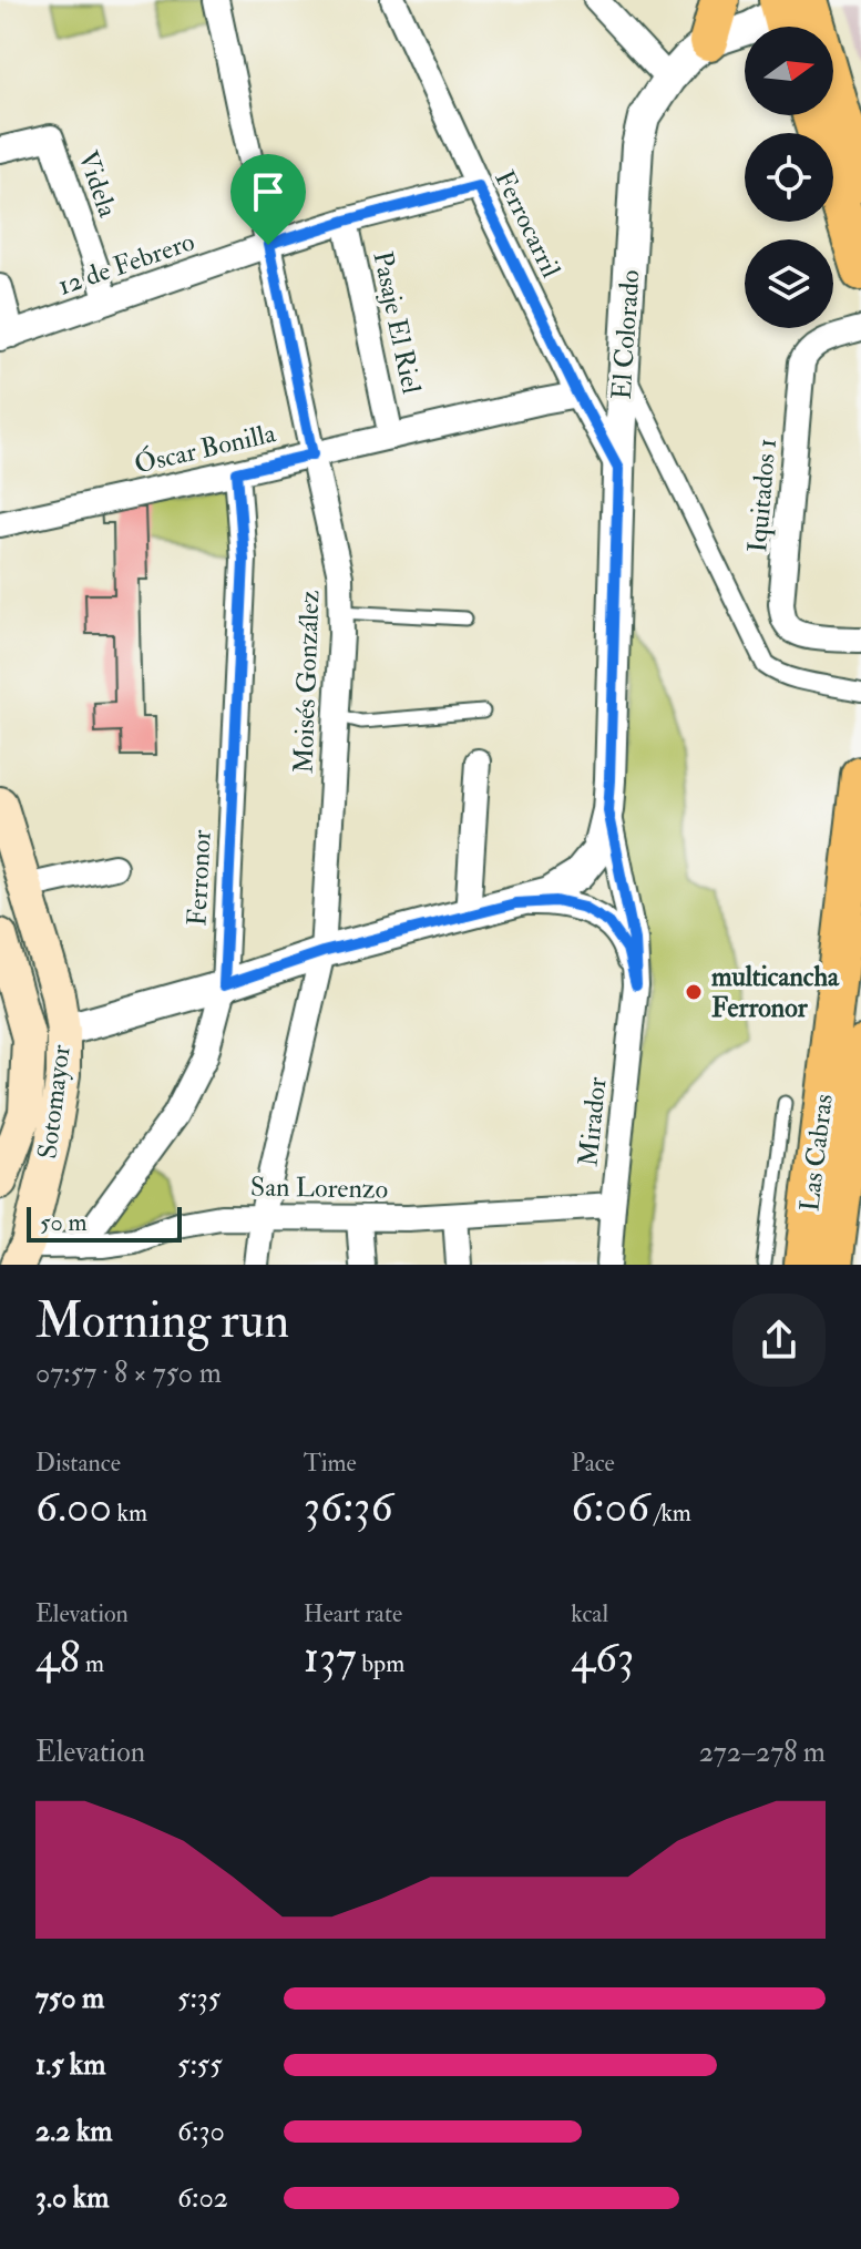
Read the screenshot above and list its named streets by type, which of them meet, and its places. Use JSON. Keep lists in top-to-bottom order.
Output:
{
  "streets": {
    "main road": ["Sotomayor", "Las Cabras"],
    "street": [
      "Videla",
      "Ferrocarril",
      "12 de Febrero",
      "Pasaje El Riel",
      "El Colorado",
      "Óscar Bonilla",
      "Iquitados 1",
      "Moisés González",
      "Ferronor",
      "Mirador",
      "San Lorenzo"
    ]
  },
  "crossings": [
    ["Videla", "12 de Febrero"],
    ["Ferrocarril", "12 de Febrero"],
    ["Ferrocarril", "El Colorado"],
    ["Ferrocarril", "Óscar Bonilla"],
    ["12 de Febrero", "Pasaje El Riel"],
    ["12 de Febrero", "Moisés González"],
    ["Pasaje El Riel", "Óscar Bonilla"],
    ["El Colorado", "Moisés González"],
    ["El Colorado", "Ferronor"],
    ["El Colorado", "Sotomayor"],
    ["El Colorado", "Mirador"],
    ["Óscar Bonilla", "Moisés González"],
    ["Óscar Bonilla", "Ferronor"],
    ["Moisés González", "San Lorenzo"],
    ["Ferronor", "San Lorenzo"],
    ["Sotomayor", "San Lorenzo"],
    ["Mirador", "San Lorenzo"]
  ],
  "places": ["multicancha Ferronor"],
  "scale_bar": "50 m",
  "north": "right",
  "page": {
    "scale": "50 m",
    "heading": ["Morning run", "07:57 · 8 × 750 m"],
    "stats": [
      ["Distance", "6.00 km"],
      ["Time", "36:36"],
      ["Pace", "6:06 /km"],
      ["Elevation", "48 m"],
      ["Heart rate", "137 bpm"],
      ["kcal", "463"]
    ],
    "chart": ["Elevation", "272–278 m"],
    "list": [
      {
        "name": "750 m",
        "note": "5:35"
      },
      {
        "name": "1.5 km",
        "note": "5:55"
      },
      {
        "name": "2.2 km",
        "note": "6:30"
      },
      {
        "name": "3.0 km",
        "note": "6:02"
      }
    ]
  }
}
